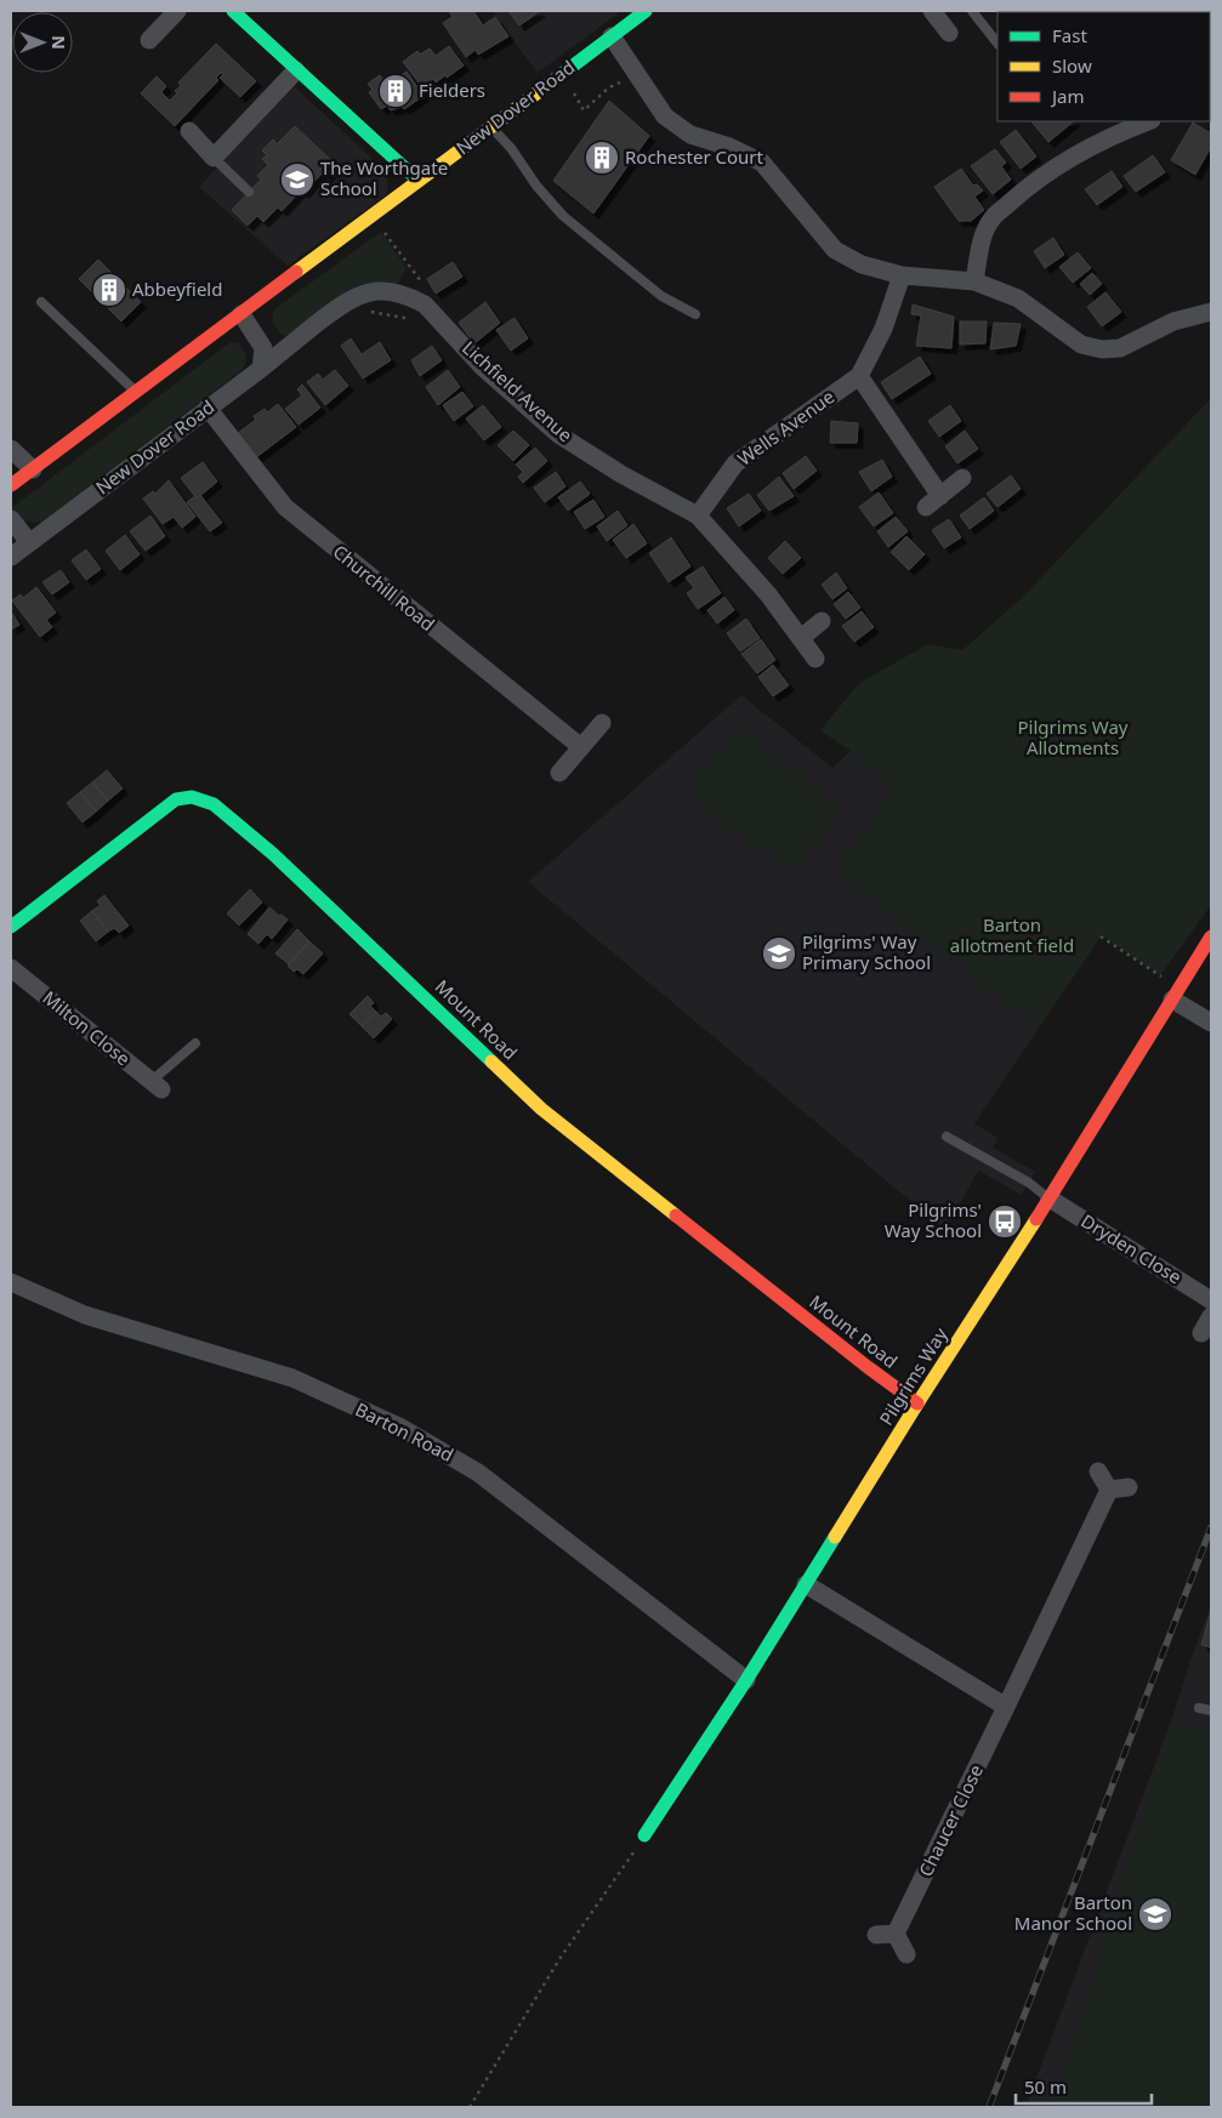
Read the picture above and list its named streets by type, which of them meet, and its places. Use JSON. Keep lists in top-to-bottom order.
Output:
{
  "streets": {
    "street": [
      "New Dover Road",
      "Lichfield Avenue",
      "Wells Avenue",
      "Churchill Road",
      "Mount Road",
      "Milton Close",
      "Dryden Close",
      "Pilgrims Way",
      "Barton Road",
      "Chaucer Close"
    ]
  },
  "crossings": [
    ["New Dover Road", "Lichfield Avenue"],
    ["New Dover Road", "Churchill Road"],
    ["Lichfield Avenue", "Wells Avenue"],
    ["Mount Road", "Pilgrims Way"],
    ["Dryden Close", "Pilgrims Way"],
    ["Pilgrims Way", "Barton Road"]
  ],
  "parks": ["Pilgrims Way Allotments", "Barton allotment field"],
  "places": {
    "building": ["Fielders", "Rochester Court", "Abbeyfield"],
    "school or university": ["The Worthgate School", "Pilgrims' Way Primary School", "Barton Manor School"],
    "bus stop": ["Pilgrims' Way School"]
  },
  "legend": ["Fast", "Slow", "Jam"],
  "scale_bar": "50 m",
  "north": "right"
}
